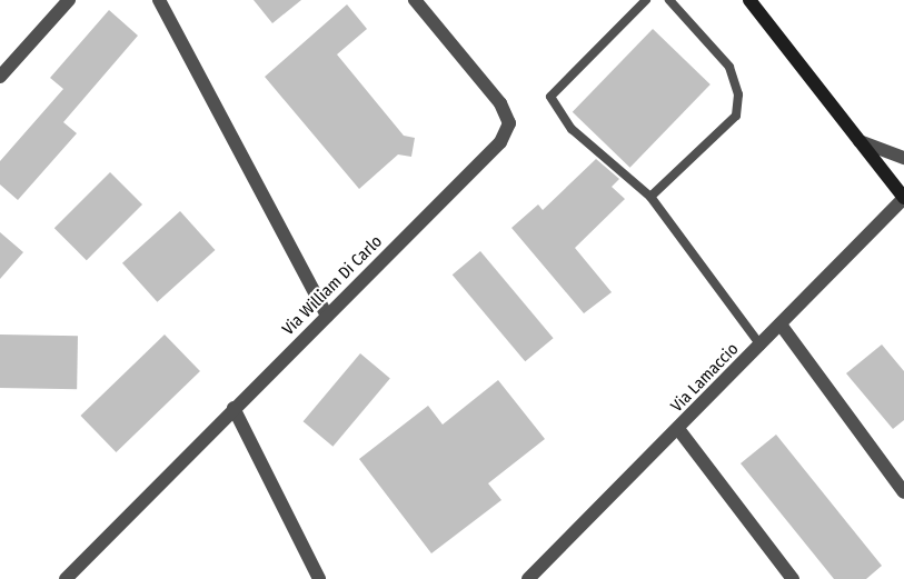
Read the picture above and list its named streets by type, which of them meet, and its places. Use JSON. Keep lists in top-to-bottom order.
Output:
{
  "streets": {
    "street": ["Via William Di Carlo", "Via Lamaccio"]
  }
}
